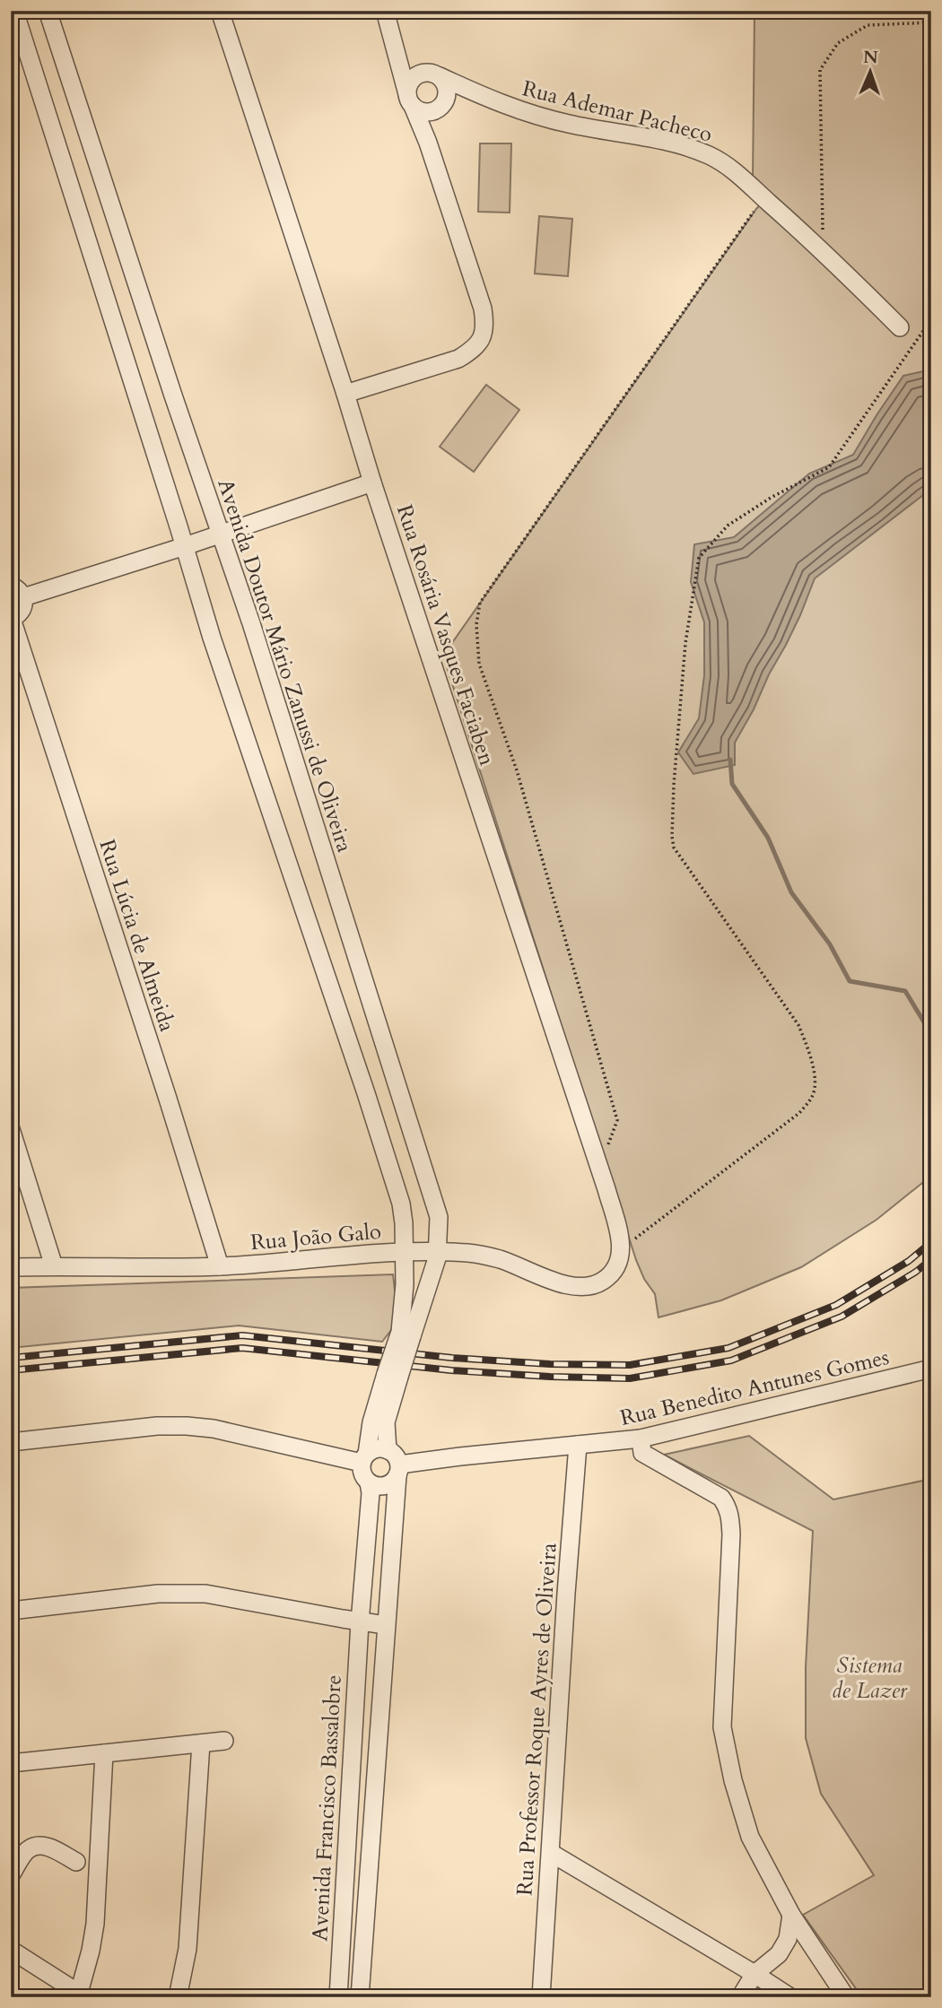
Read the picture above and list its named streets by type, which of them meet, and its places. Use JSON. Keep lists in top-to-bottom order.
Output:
{
  "streets": {
    "street": [
      "Rua Ademar Pacheco",
      "Rua Rosária Vasques Faciaben",
      "Avenida Doutor Mário Zanussi de Oliveira",
      "Rua Lúcia de Almeida",
      "Rua João Galo",
      "Rua Benedito Antunes Gomes",
      "Rua Professor Roque Ayres de Oliveira",
      "Avenida Francisco Bassalobre"
    ]
  },
  "crossings": [
    ["Rua Rosária Vasques Faciaben", "Rua João Galo"],
    ["Avenida Doutor Mário Zanussi de Oliveira", "Rua João Galo"],
    ["Rua Lúcia de Almeida", "Rua João Galo"],
    ["Rua Benedito Antunes Gomes", "Rua Professor Roque Ayres de Oliveira"],
    ["Rua Benedito Antunes Gomes", "Avenida Francisco Bassalobre"]
  ],
  "parks": ["Sistema de Lazer"],
  "north": "top"
}
